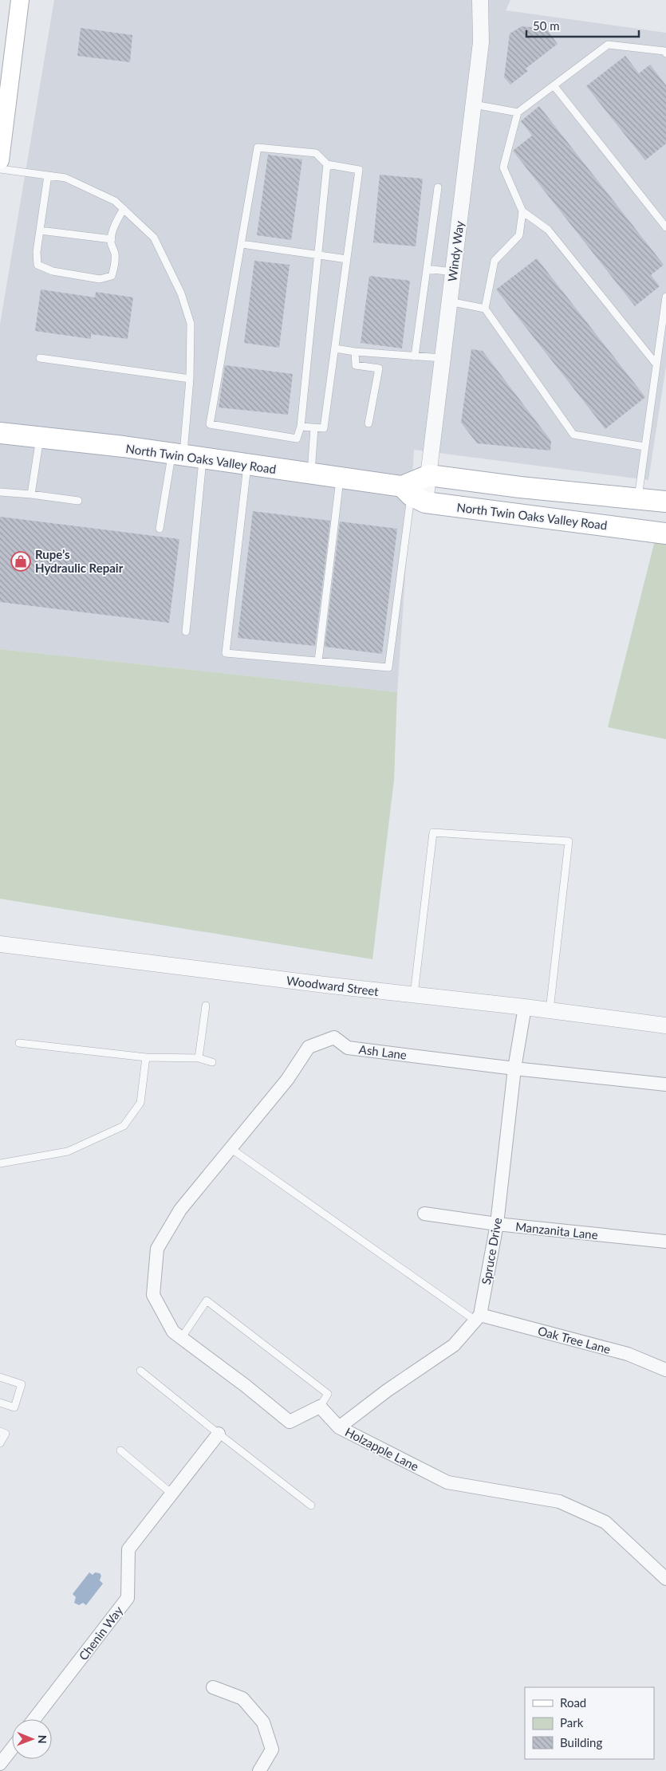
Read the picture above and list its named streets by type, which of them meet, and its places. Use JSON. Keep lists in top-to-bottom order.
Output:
{
  "streets": {
    "main road": ["North Twin Oaks Valley Road"],
    "street": [
      "Windy Way",
      "Woodward Street",
      "Ash Lane",
      "Manzanita Lane",
      "Spruce Drive",
      "Oak Tree Lane",
      "Holzapple Lane",
      "Chenin Way"
    ]
  },
  "crossings": [
    ["Windy Way", "North Twin Oaks Valley Road"],
    ["Woodward Street", "Spruce Drive"],
    ["Ash Lane", "Spruce Drive"],
    ["Manzanita Lane", "Spruce Drive"],
    ["Spruce Drive", "Oak Tree Lane"]
  ],
  "places": {
    "shop": ["Rupe’s Hydraulic Repair"]
  },
  "legend": ["Road", "Park", "Building"],
  "scale_bar": "50 m",
  "north": "right"
}
